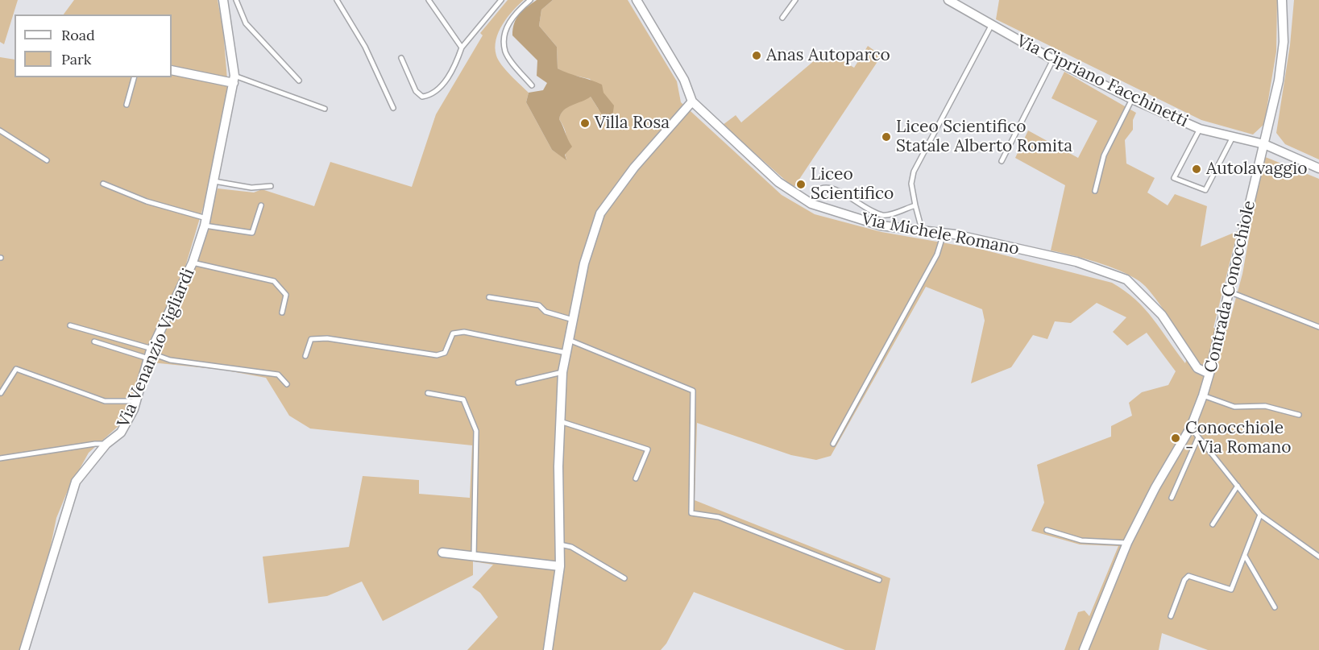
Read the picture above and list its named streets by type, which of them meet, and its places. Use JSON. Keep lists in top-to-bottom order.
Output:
{
  "streets": {
    "street": [
      "Via Cipriano Facchinetti",
      "Via Michele Romano",
      "Contrada Conocchiole",
      "Via Venanzio Vigliardi"
    ]
  },
  "crossings": [
    ["Via Cipriano Facchinetti", "Contrada Conocchiole"],
    ["Via Michele Romano", "Contrada Conocchiole"]
  ],
  "places": [
    "Anas Autoparco",
    "Villa Rosa",
    "Liceo Scientifico Statale Alberto Romita",
    "Autolavaggio",
    "Liceo Scientifico",
    "Conocchiole - Via Romano"
  ],
  "legend": ["Road", "Park"]
}
